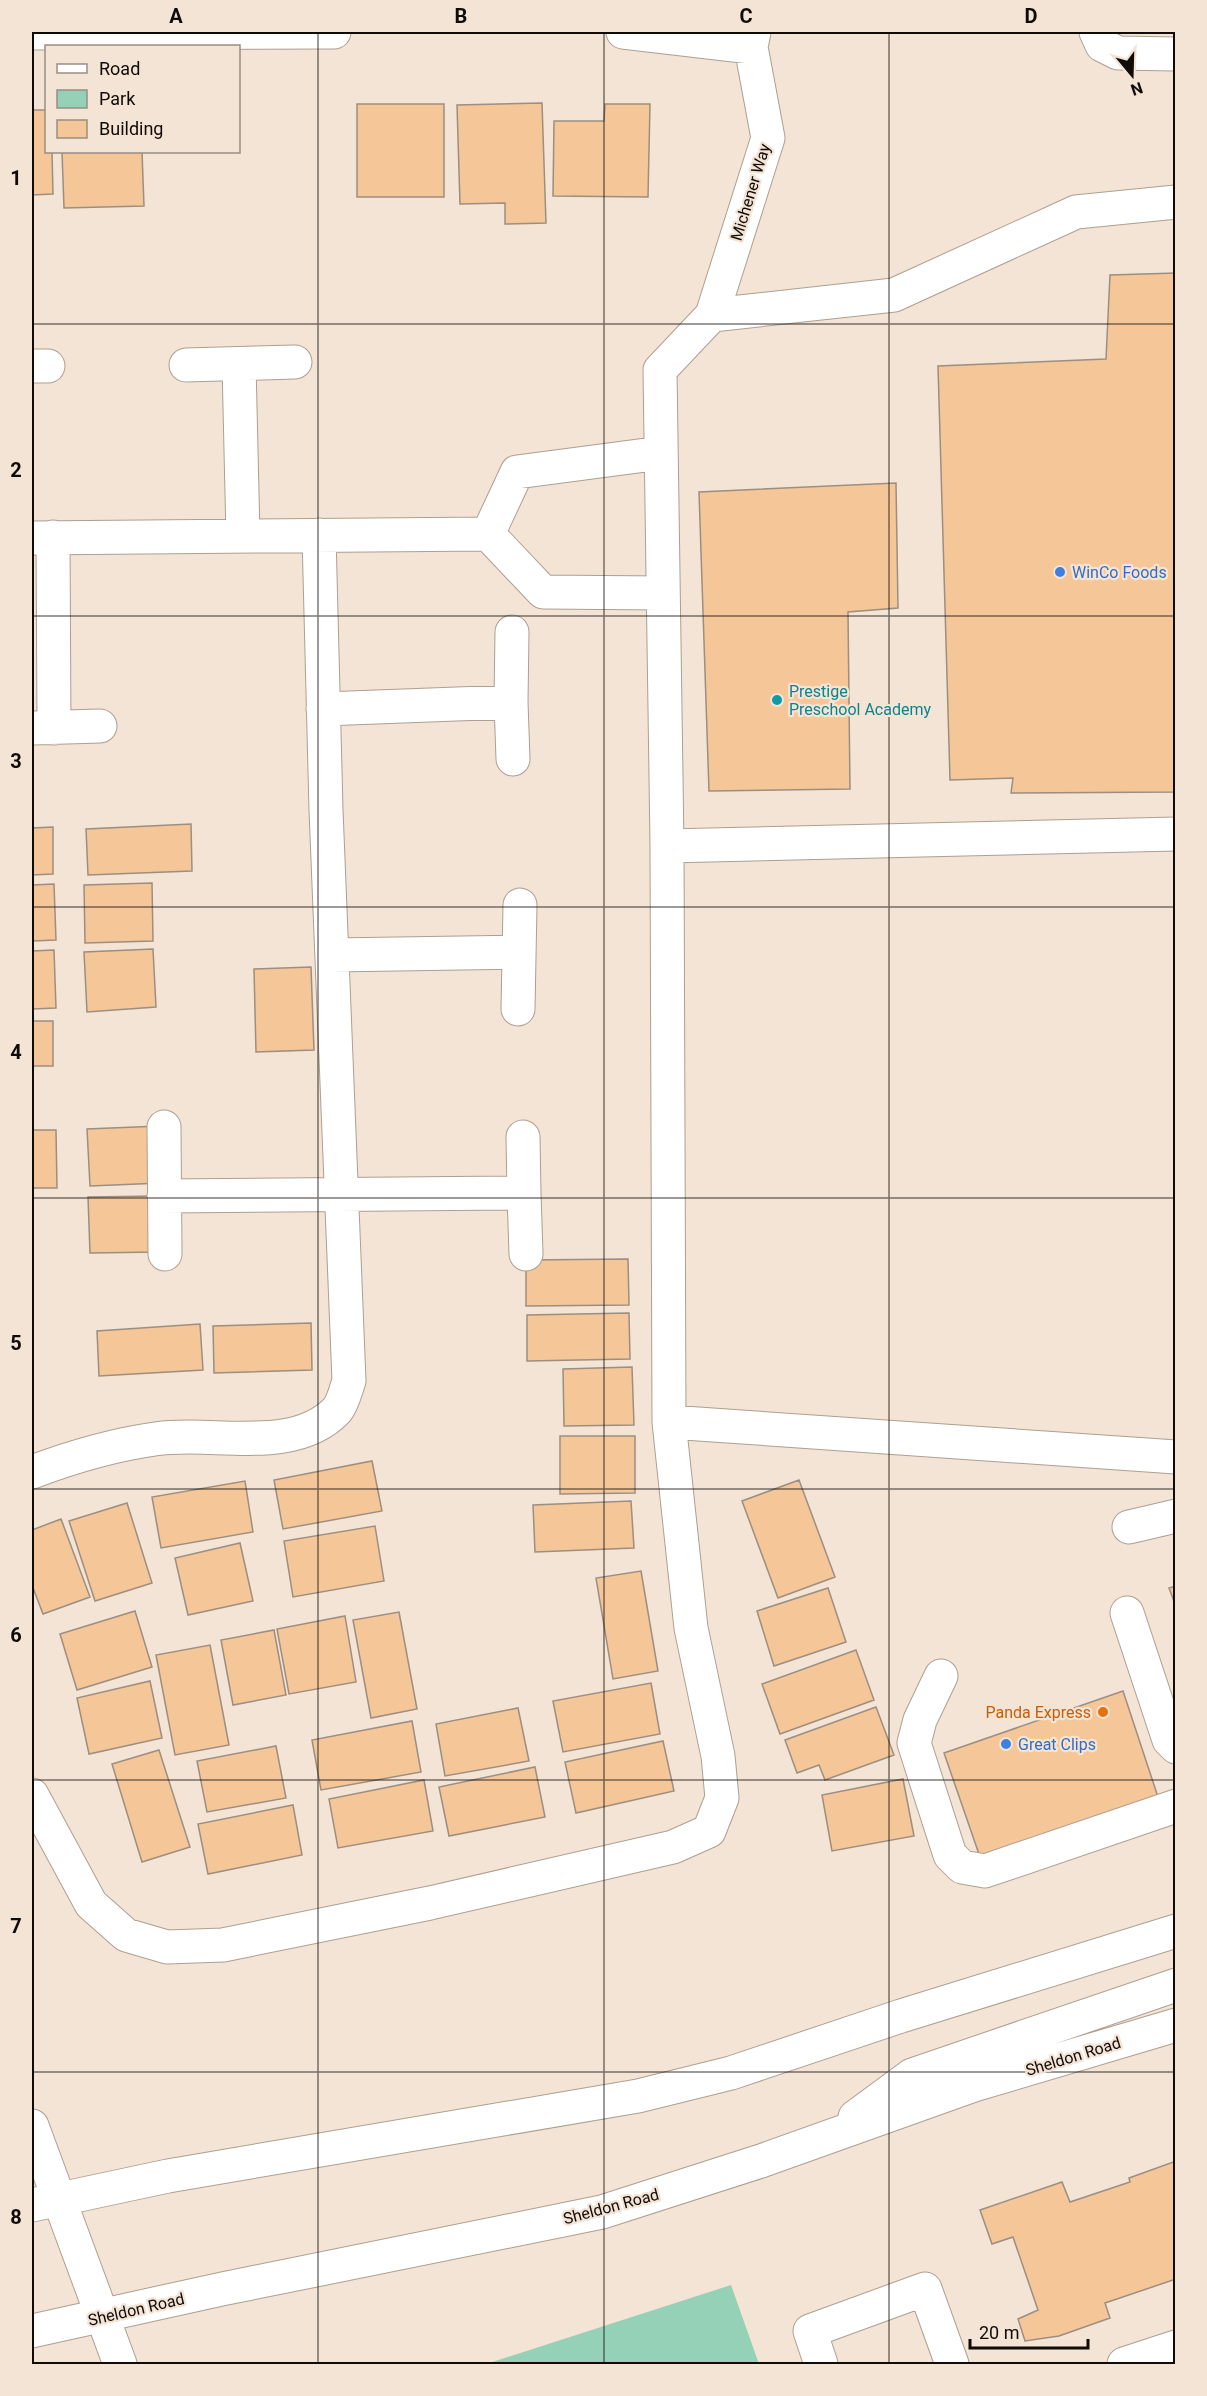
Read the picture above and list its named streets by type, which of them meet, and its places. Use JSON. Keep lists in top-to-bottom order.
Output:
{
  "streets": {
    "main road": ["Michener Way", "Sheldon Road"]
  },
  "places": [
    "WinCo Foods",
    "Prestige Preschool Academy",
    "Panda Express",
    "Great Clips"
  ],
  "legend": ["Road", "Park", "Building"],
  "scale_bar": "20 m",
  "north": "bottom",
  "grid": {
    "columns": [
      "A",
      "B",
      "C",
      "D"
    ],
    "rows": [
      "1",
      "2",
      "3",
      "4",
      "5",
      "6",
      "7",
      "8"
    ]
  }
}
